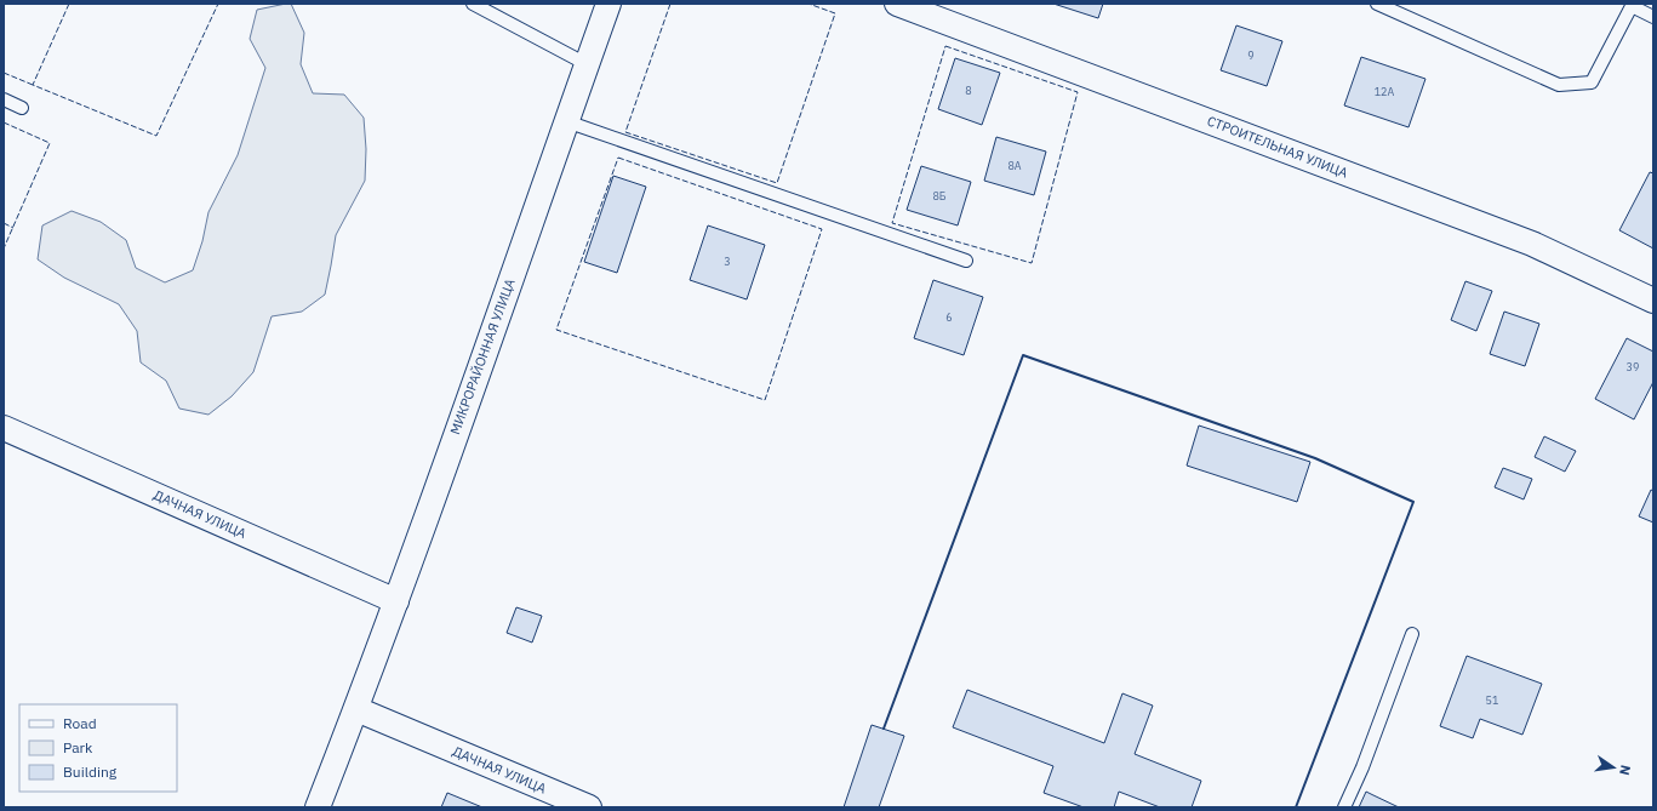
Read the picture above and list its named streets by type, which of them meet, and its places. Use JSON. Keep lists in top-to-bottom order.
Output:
{
  "streets": {
    "street": ["СТРОИТЕЛЬНАЯ УЛИЦА", "МИКРОРАЙОННАЯ УЛИЦА", "ДАЧНАЯ УЛИЦА"]
  },
  "crossings": [
    ["МИКРОРАЙОННАЯ УЛИЦА", "ДАЧНАЯ УЛИЦА"]
  ],
  "house_numbers": [
    "9",
    "8",
    "12А",
    "8А",
    "8Б",
    "3",
    "6",
    "39",
    "51"
  ],
  "legend": ["Road", "Park", "Building"],
  "north": "right"
}
